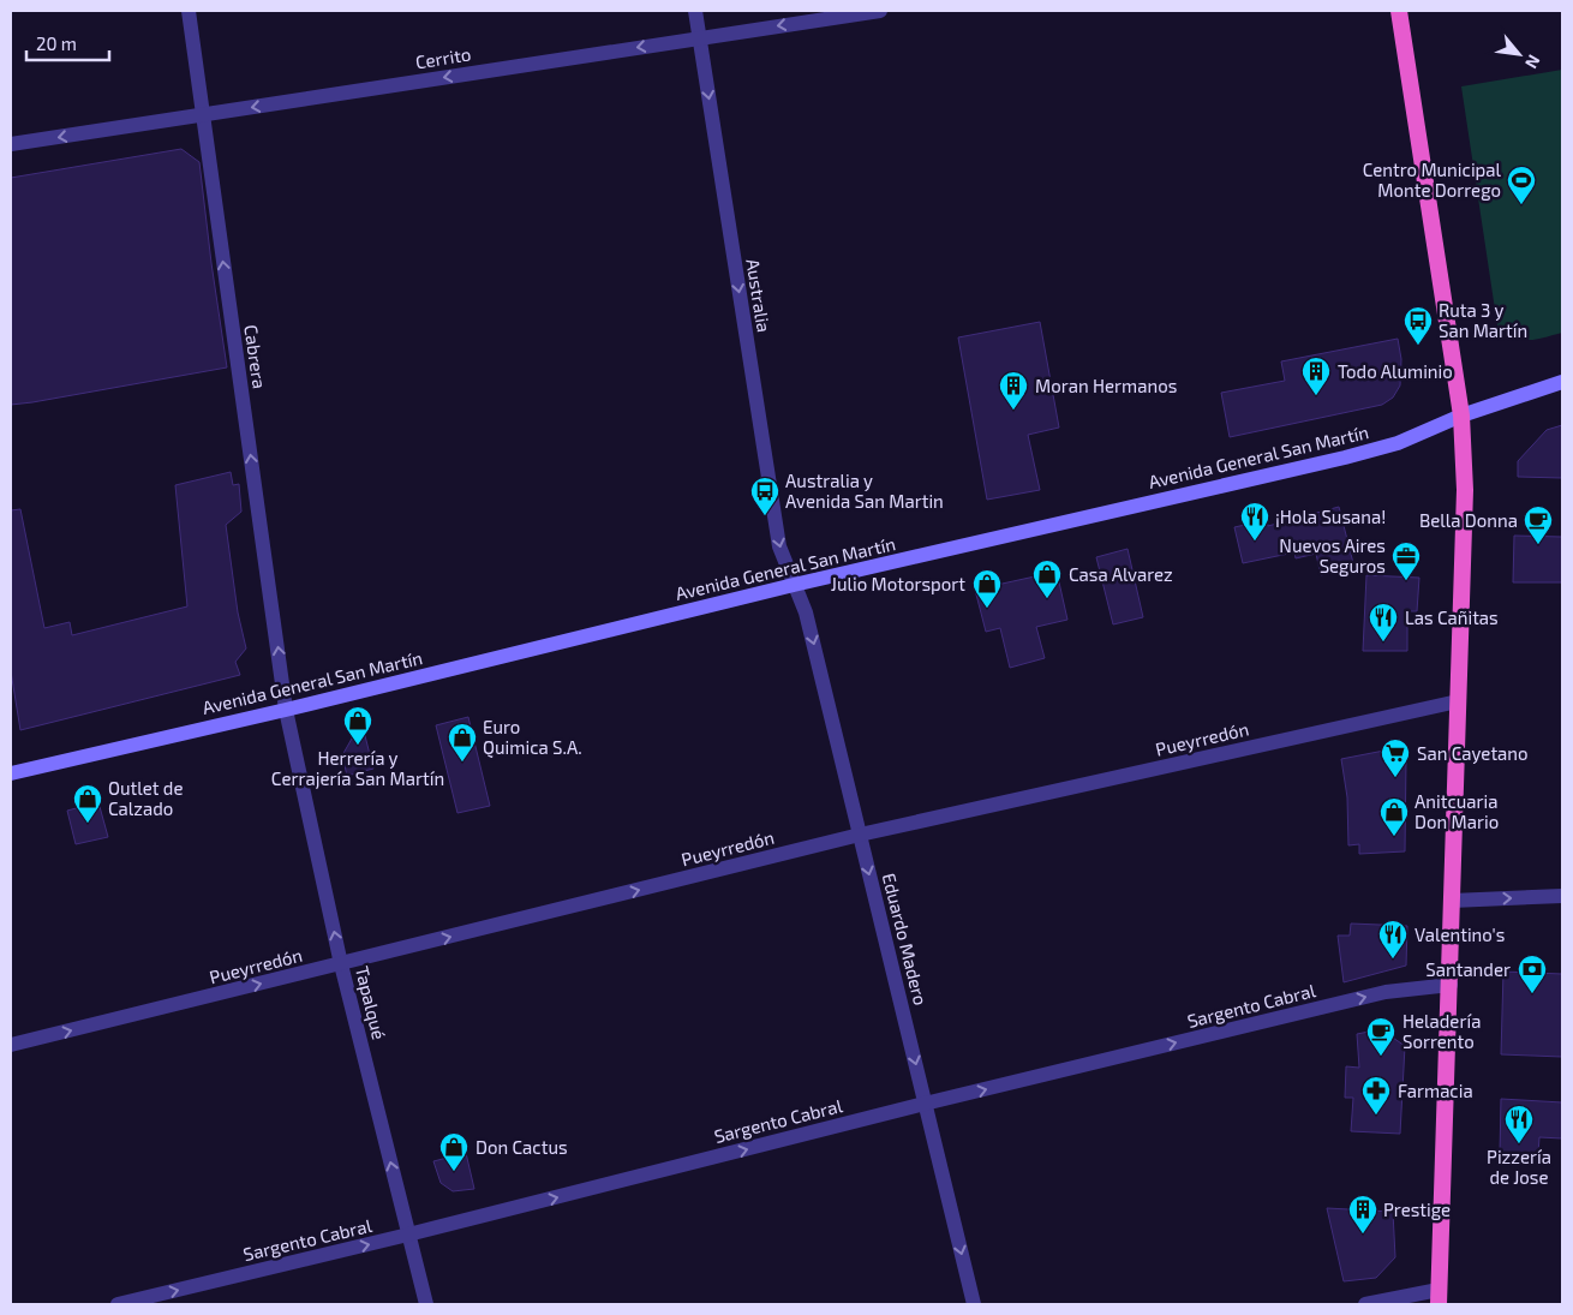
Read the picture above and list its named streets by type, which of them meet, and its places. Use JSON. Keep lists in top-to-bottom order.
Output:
{
  "streets": {
    "main road": ["Avenida General San Martín"],
    "street": [
      "Cerrito",
      "Australia",
      "Cabrera",
      "Pueyrredón",
      "Eduardo Madero",
      "Tapalqué",
      "Sargento Cabral"
    ]
  },
  "crossings": [
    ["Cerrito", "Australia"],
    ["Cerrito", "Cabrera"],
    ["Australia", "Avenida General San Martín"],
    ["Australia", "Eduardo Madero"],
    ["Cabrera", "Avenida General San Martín"],
    ["Cabrera", "Tapalqué"],
    ["Avenida General San Martín", "Eduardo Madero"],
    ["Avenida General San Martín", "Tapalqué"],
    ["Pueyrredón", "Eduardo Madero"],
    ["Pueyrredón", "Tapalqué"],
    ["Eduardo Madero", "Sargento Cabral"],
    ["Tapalqué", "Sargento Cabral"]
  ],
  "one_way": [
    "Cerrito",
    "Australia",
    "Cabrera",
    "Pueyrredón",
    "Eduardo Madero",
    "Tapalqué",
    "Sargento Cabral"
  ],
  "places": {
    "sports": ["Centro Municipal Monte Dorrego"],
    "bus stop": ["Ruta 3 y San Martín", "Australia y Avenida San Martin"],
    "building": ["Todo Aluminio", "Moran Hermanos", "Prestige"],
    "restaurant": [
      "¡Hola Susana!",
      "Las Cañitas",
      "Valentino's",
      "Pizzería de Jose"
    ],
    "cafe": ["Bella Donna", "Heladería Sorrento"],
    "office": ["Nuevos Aires Seguros"],
    "shop": [
      "Casa Alvarez",
      "Julio Motorsport",
      "Herrería y Cerrajería San Martín",
      "Euro Quimica S.A.",
      "Outlet de Calzado",
      "Anitcuaria Don Mario",
      "Don Cactus"
    ],
    "supermarket": ["San Cayetano"],
    "bank": ["Santander"],
    "pharmacy": ["Farmacia"]
  },
  "scale_bar": "20 m",
  "north": "bottom right"
}
